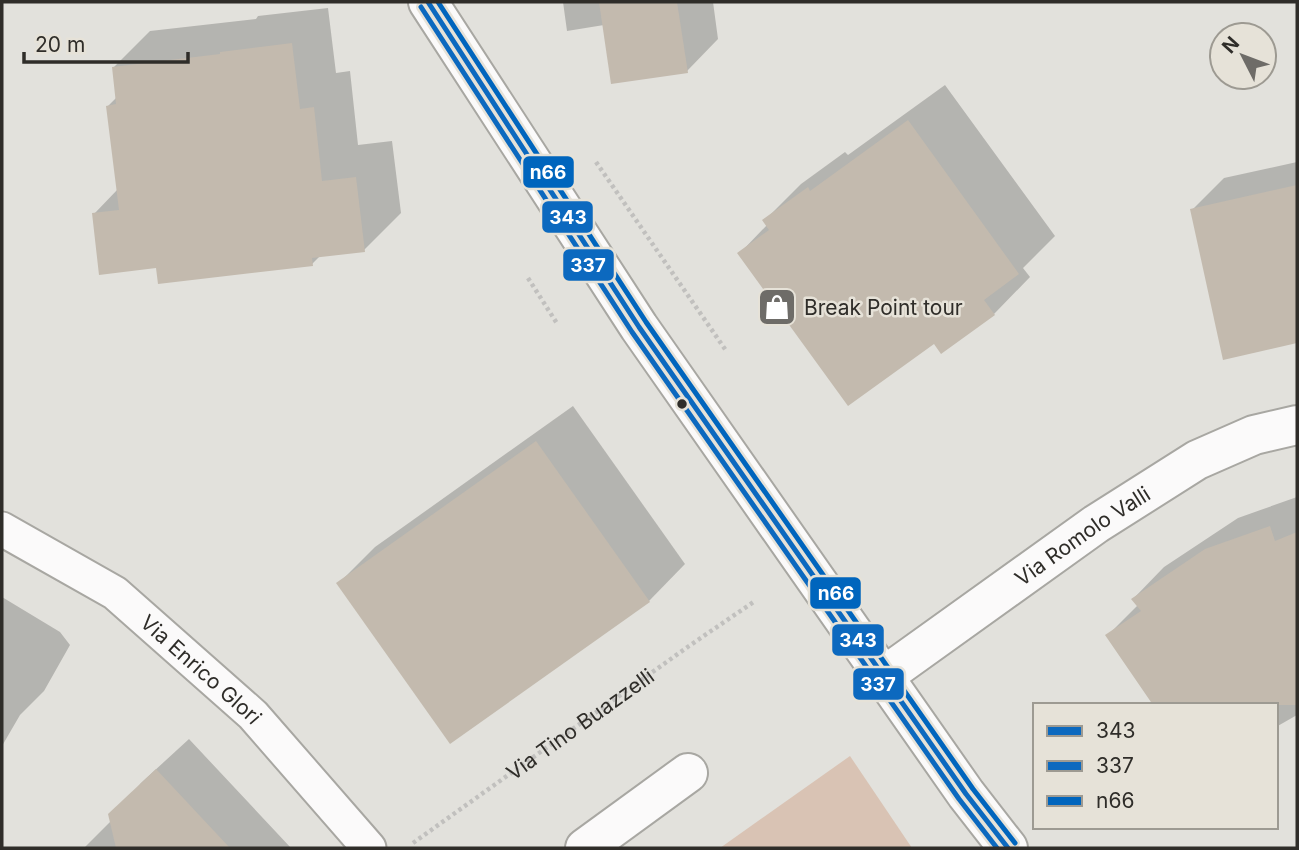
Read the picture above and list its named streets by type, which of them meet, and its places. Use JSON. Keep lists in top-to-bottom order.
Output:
{
  "streets": {
    "street": ["Via Romolo Valli"],
    "lane": ["Via Enrico Glori"],
    "path": ["Via Tino Buazzelli"]
  },
  "places": {
    "shop": ["Break Point tour"]
  },
  "lines": ["transit line 343", "transit line n66", "transit line 337"],
  "legend": ["343", "337", "n66"],
  "scale_bar": "20 m",
  "north": "top left"
}
